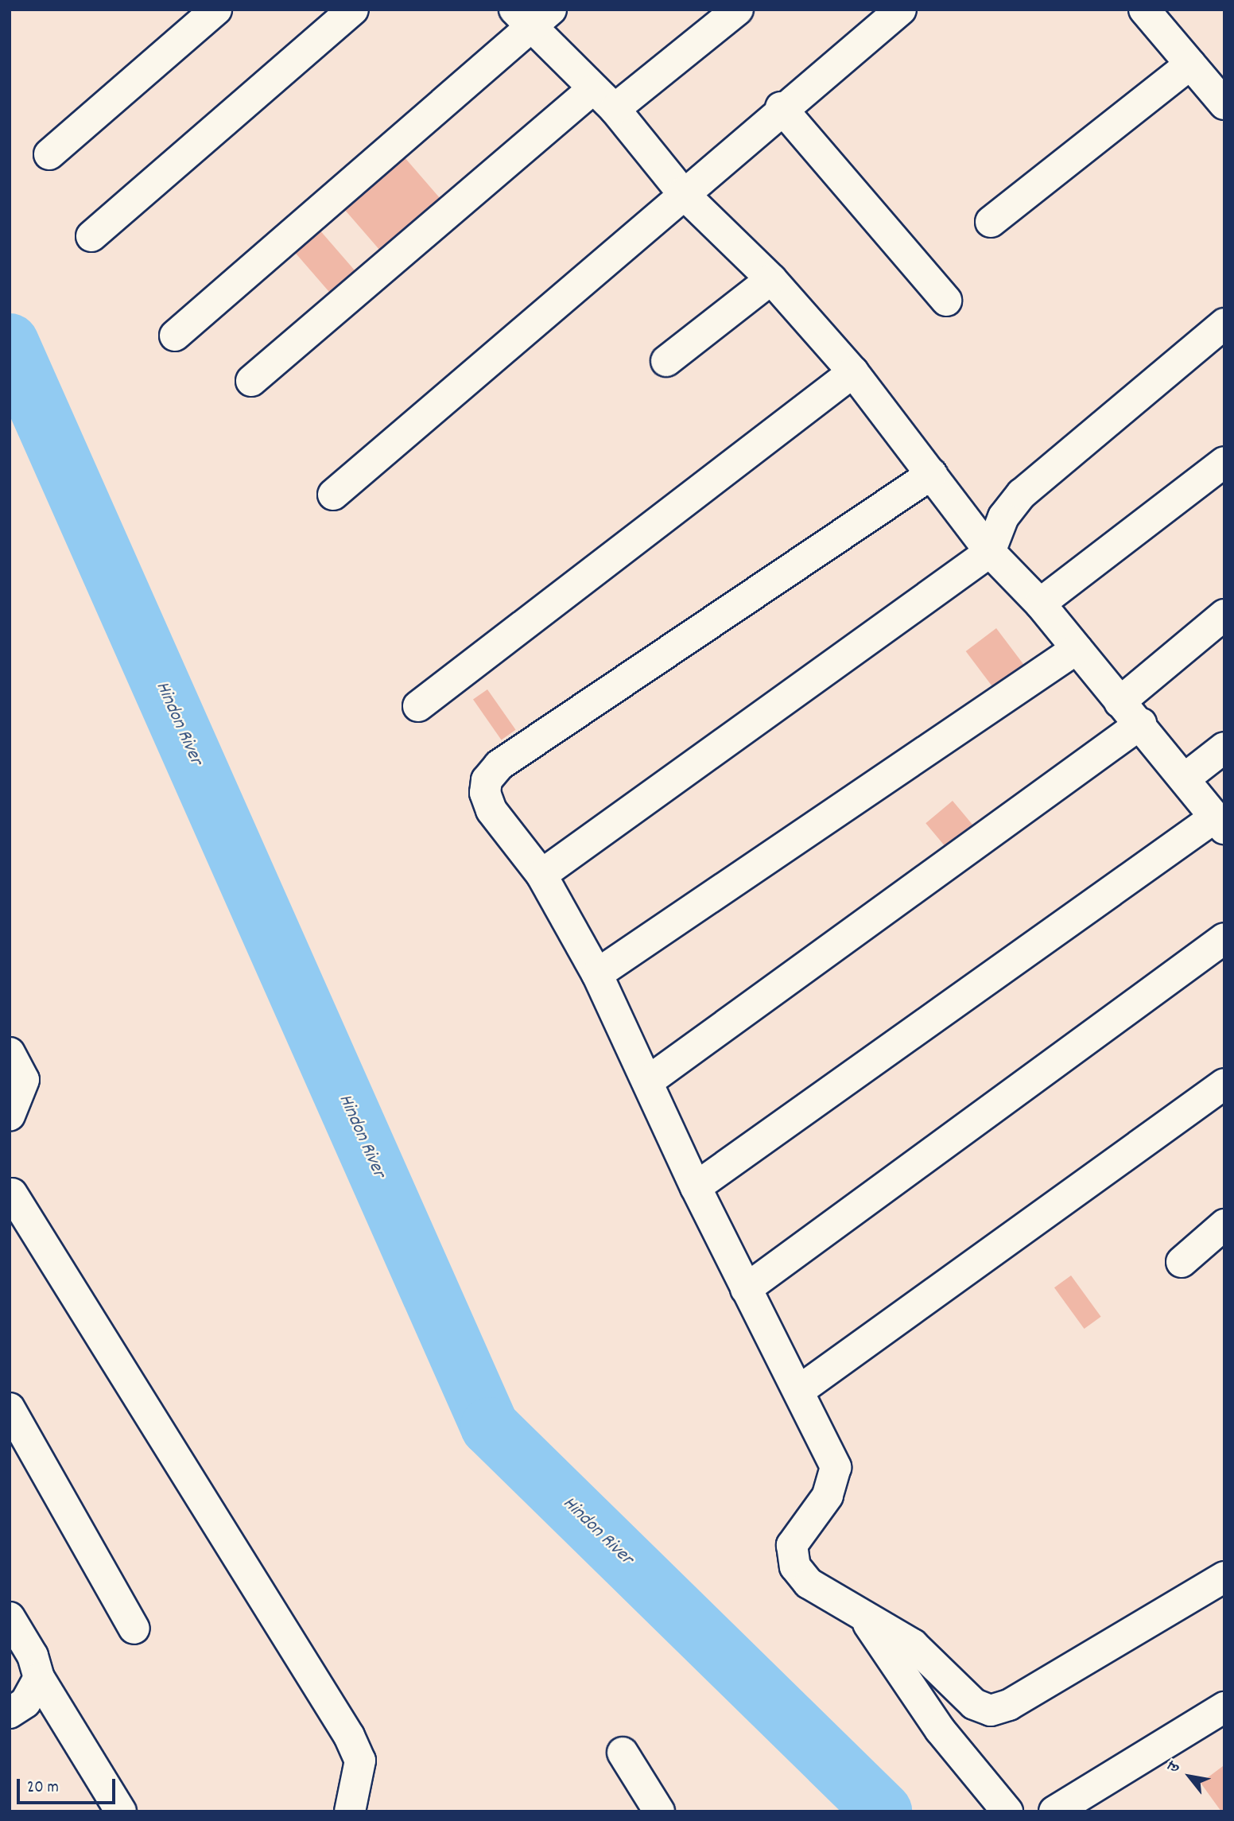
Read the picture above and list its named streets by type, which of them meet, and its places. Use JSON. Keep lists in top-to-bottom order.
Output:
{
  "water": ["Hindon River"],
  "scale_bar": "20 m",
  "north": "top left"
}
